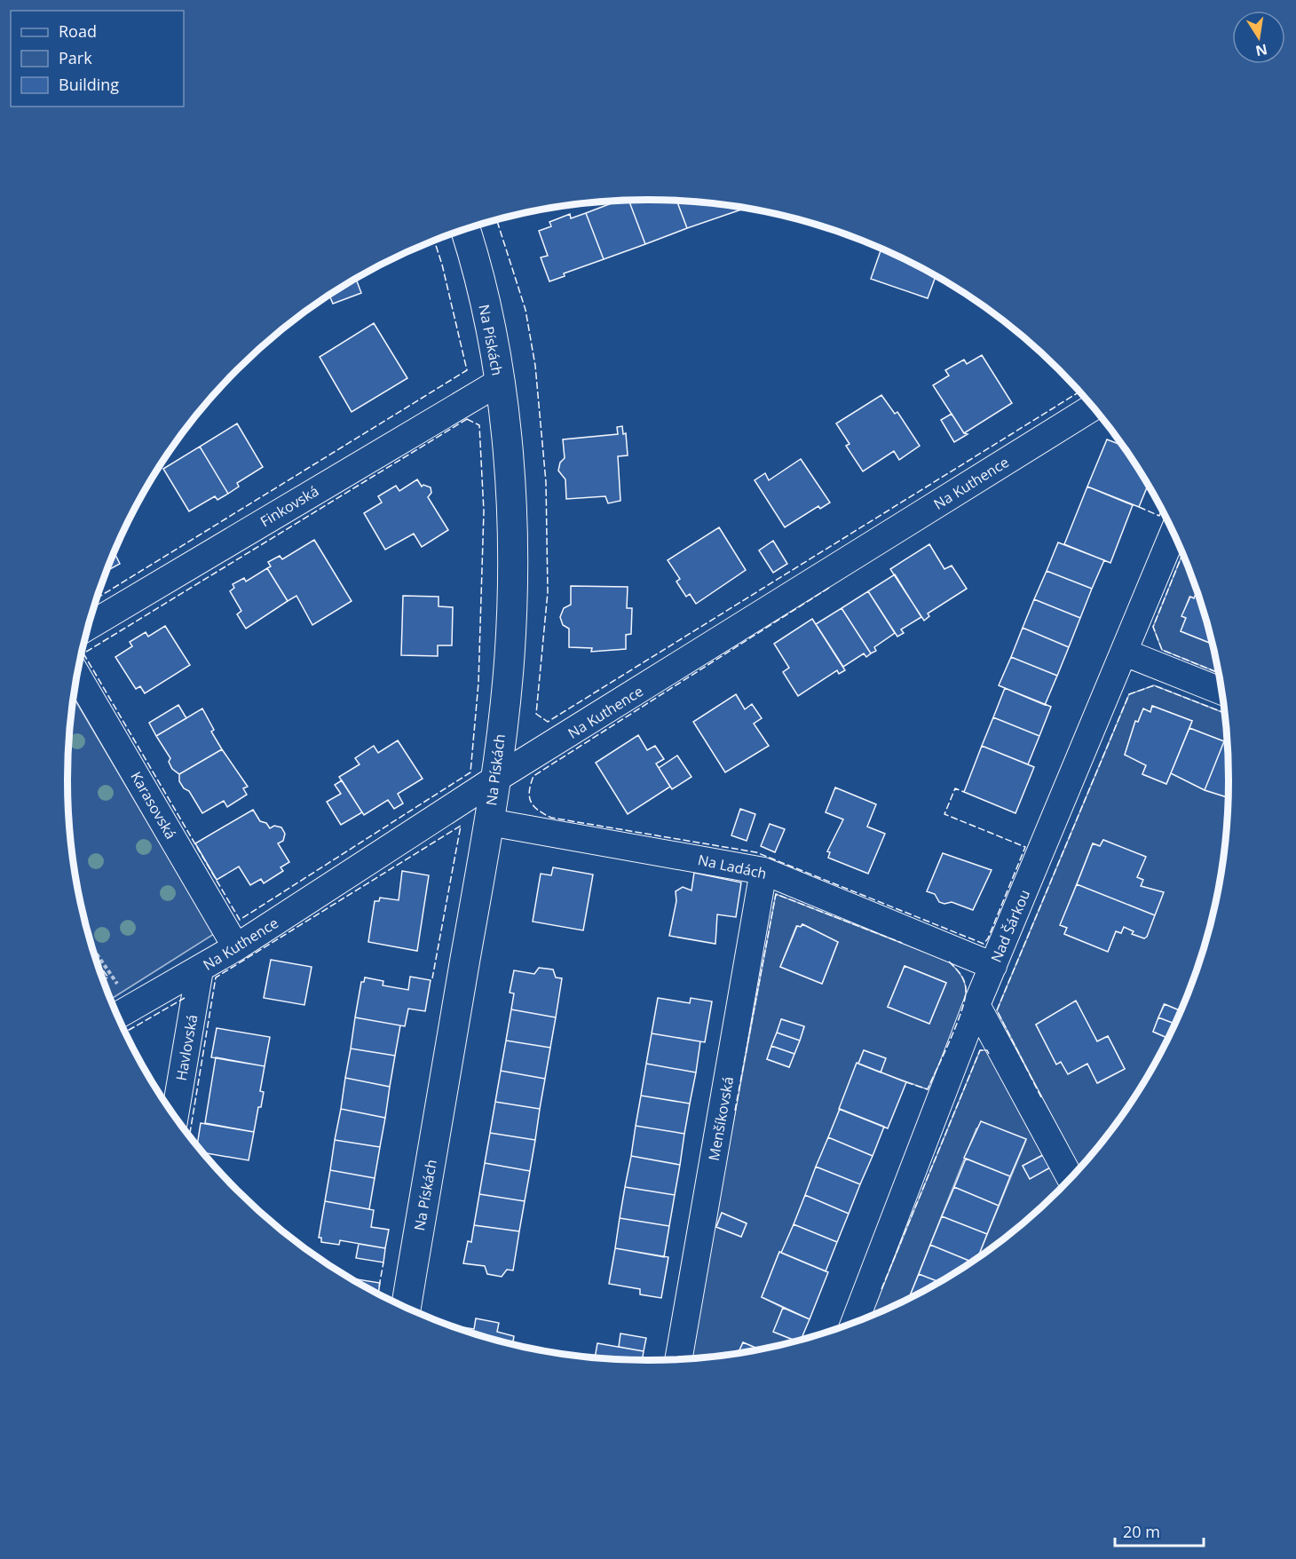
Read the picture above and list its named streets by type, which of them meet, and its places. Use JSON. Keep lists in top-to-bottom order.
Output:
{
  "streets": {
    "street": [
      "Na Pískách",
      "Na Kuthence",
      "Finkovská",
      "Karasovská",
      "Na Ladách",
      "Nad Šárkou",
      "Havlovská",
      "Menšíkovská"
    ]
  },
  "crossings": [
    ["Na Pískách", "Na Kuthence"],
    ["Na Pískách", "Finkovská"],
    ["Na Pískách", "Na Ladách"],
    ["Na Kuthence", "Karasovská"],
    ["Na Kuthence", "Havlovská"],
    ["Na Ladách", "Nad Šárkou"],
    ["Na Ladách", "Menšíkovská"]
  ],
  "legend": ["Road", "Park", "Building"],
  "scale_bar": "20 m",
  "north": "bottom"
}
